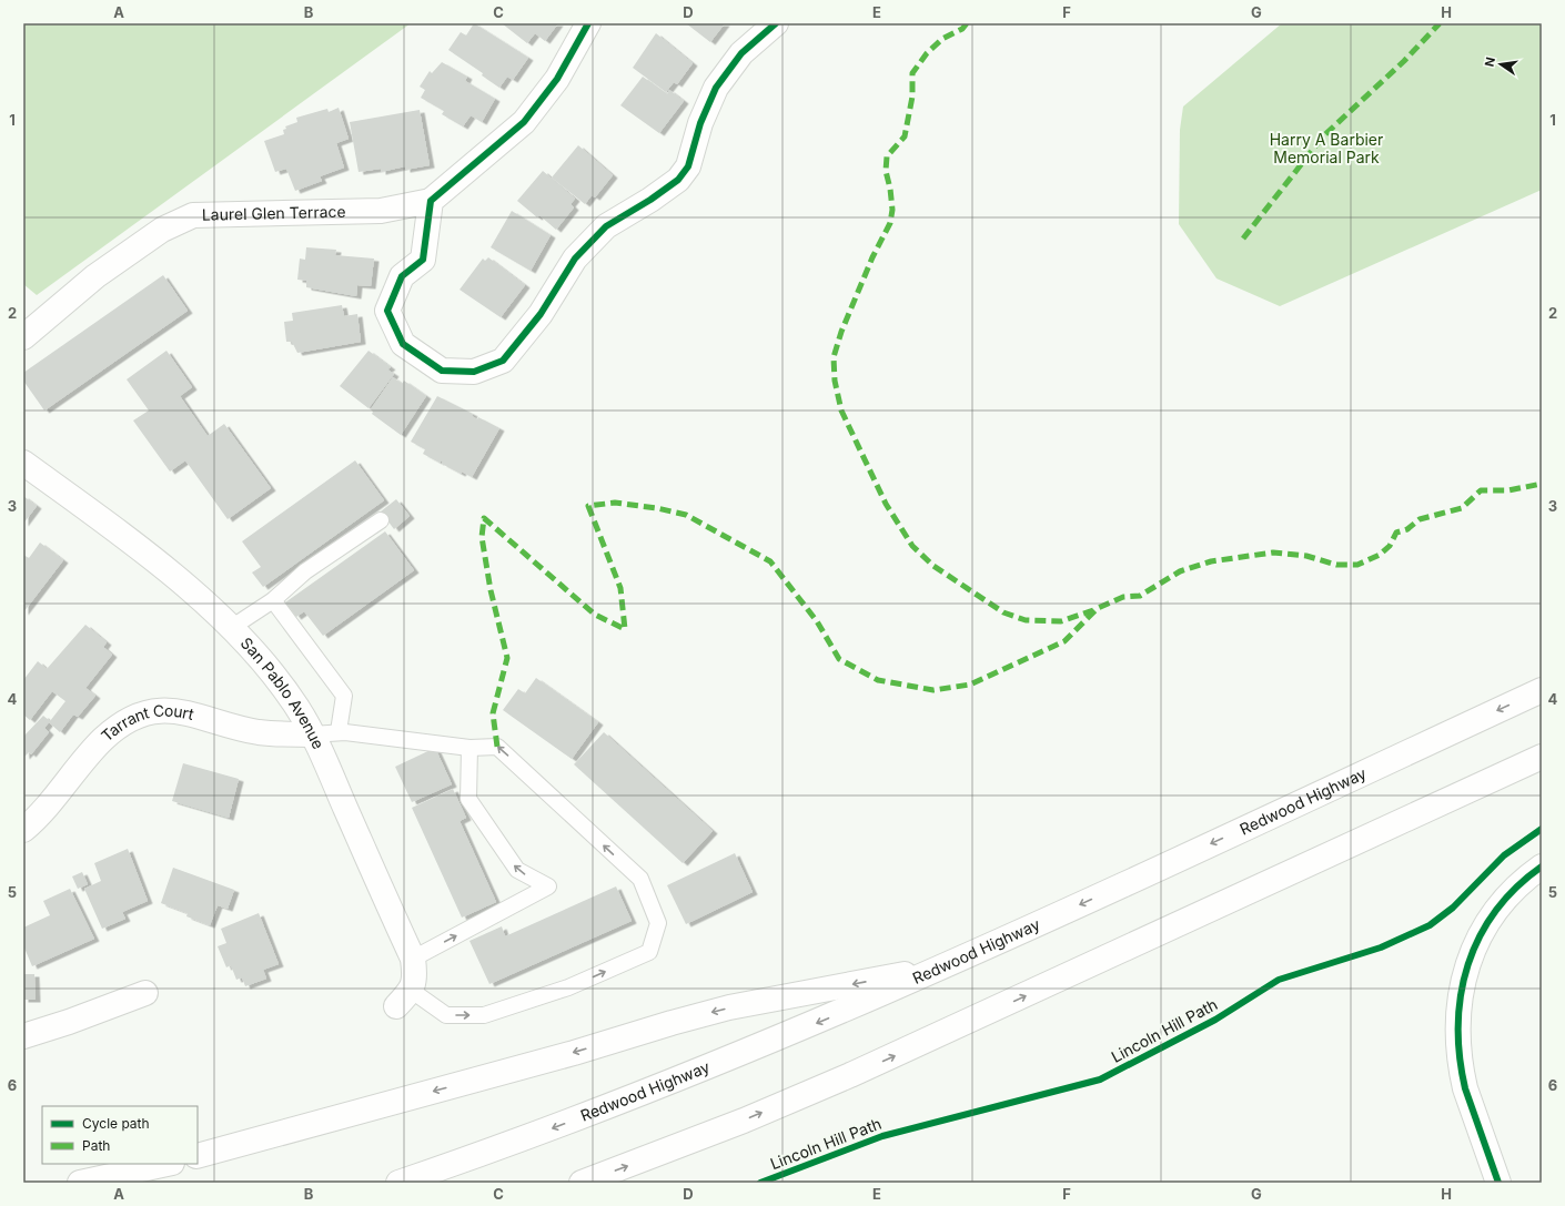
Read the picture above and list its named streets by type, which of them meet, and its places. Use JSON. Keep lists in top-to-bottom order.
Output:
{
  "streets": {
    "main road": [
      "Laurel Glen Terrace",
      "San Pablo Avenue",
      "Tarrant Court",
      "Redwood Highway"
    ],
    "cycle path": ["Lincoln Hill Path"]
  },
  "crossings": [
    ["San Pablo Avenue", "Tarrant Court"]
  ],
  "parks": ["Harry A Barbier Memorial Park"],
  "legend": ["Cycle path", "Path"],
  "north": "left",
  "grid": {
    "columns": [
      "A",
      "B",
      "C",
      "D",
      "E",
      "F",
      "G",
      "H"
    ],
    "rows": [
      "1",
      "2",
      "3",
      "4",
      "5",
      "6"
    ]
  }
}
